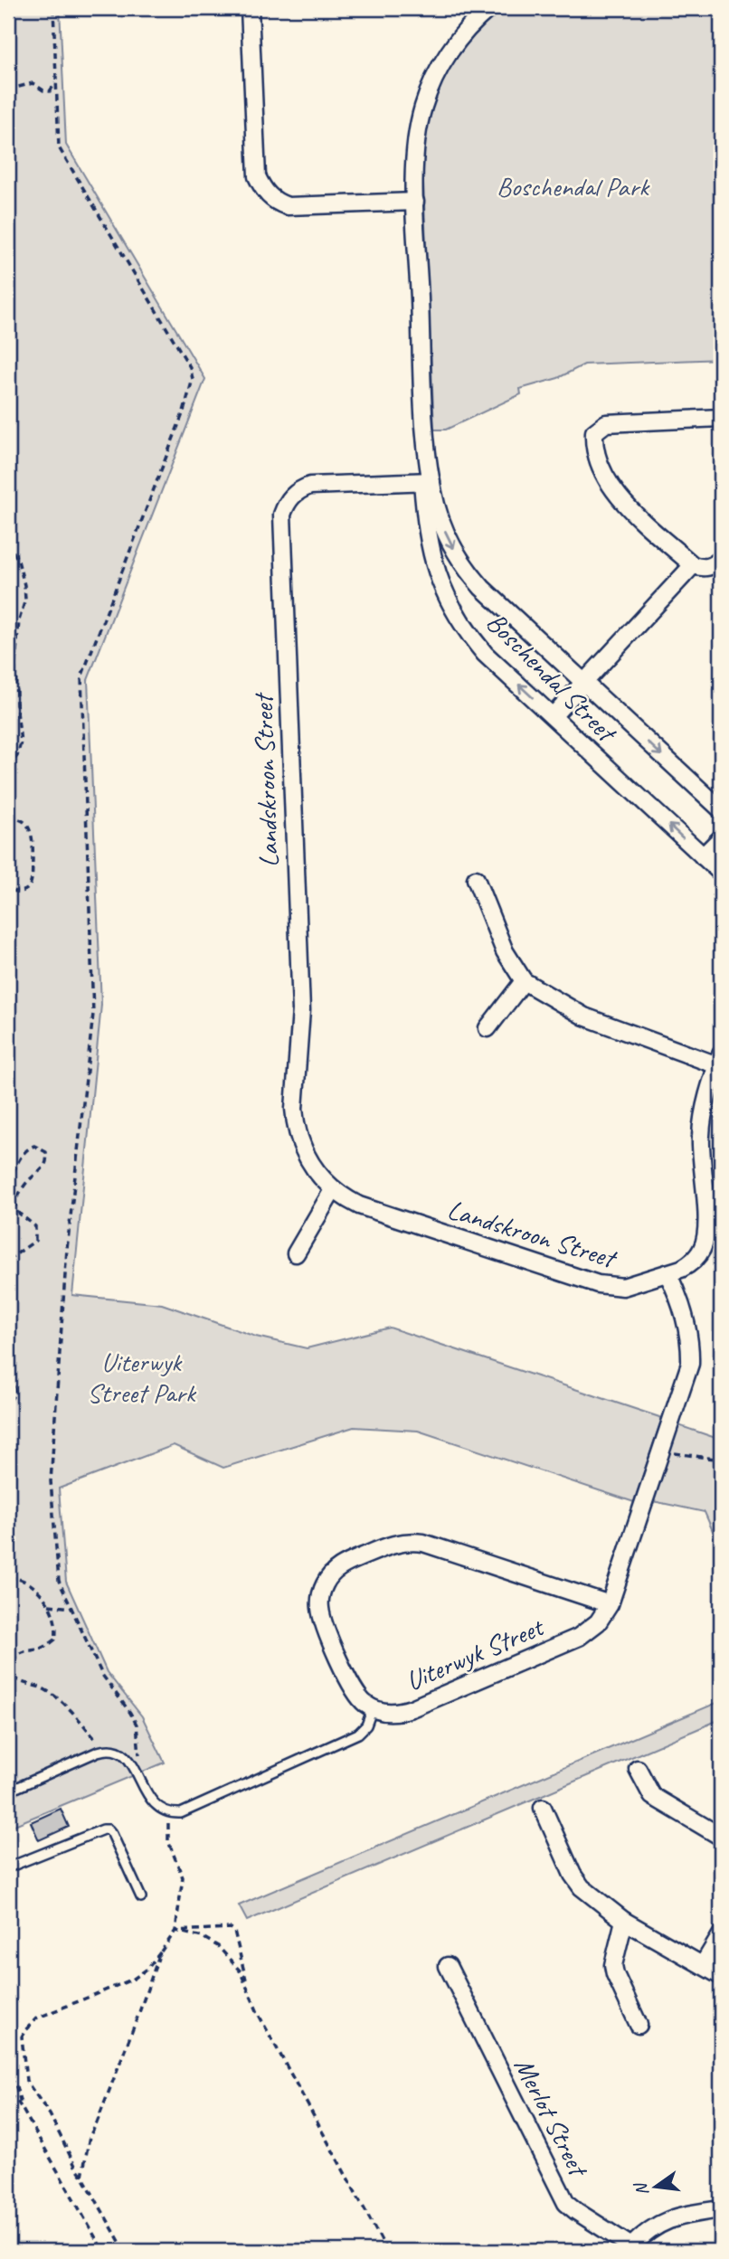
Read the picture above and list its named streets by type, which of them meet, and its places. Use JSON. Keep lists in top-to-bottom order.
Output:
{
  "streets": {
    "street": [
      "Boschendal Street",
      "Landskroon Street",
      "Uiterwyk Street",
      "Merlot Street"
    ]
  },
  "crossings": [
    ["Boschendal Street", "Landskroon Street"],
    ["Landskroon Street", "Uiterwyk Street"]
  ],
  "parks": ["Boschendal Park", "Uiterwyk Street Park"],
  "north": "left"
}
